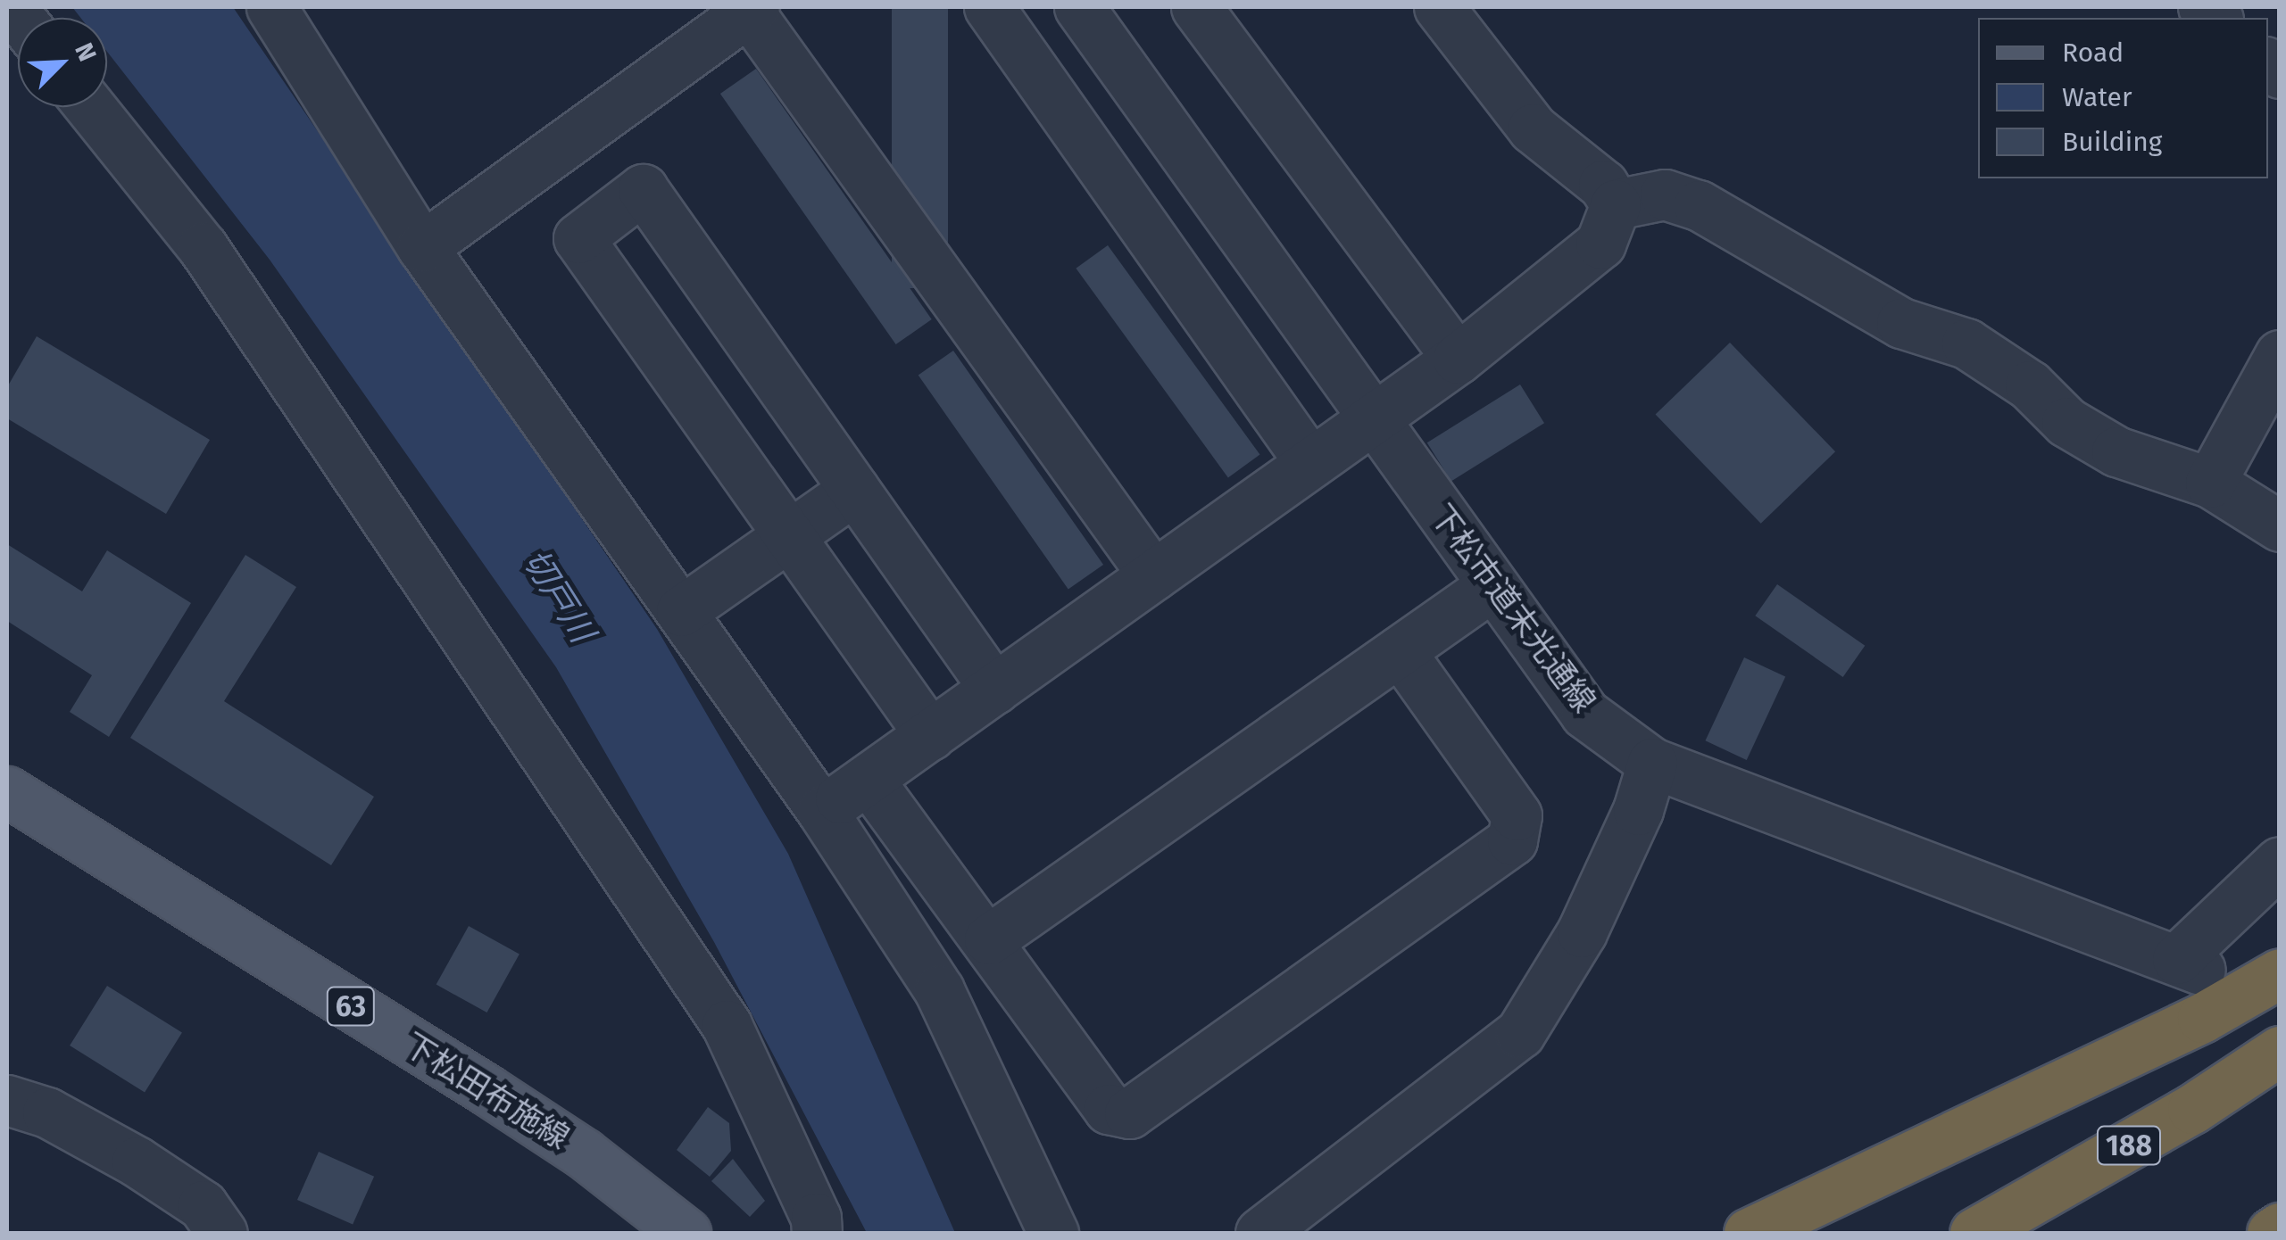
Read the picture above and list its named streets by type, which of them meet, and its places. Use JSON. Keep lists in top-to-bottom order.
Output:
{
  "streets": {
    "highway": ["188"],
    "main road": ["63", "下松田布施線"],
    "street": ["下松市道末光通線"]
  },
  "water": ["切戸川"],
  "legend": ["Road", "Water", "Building"],
  "north": "top right"
}
